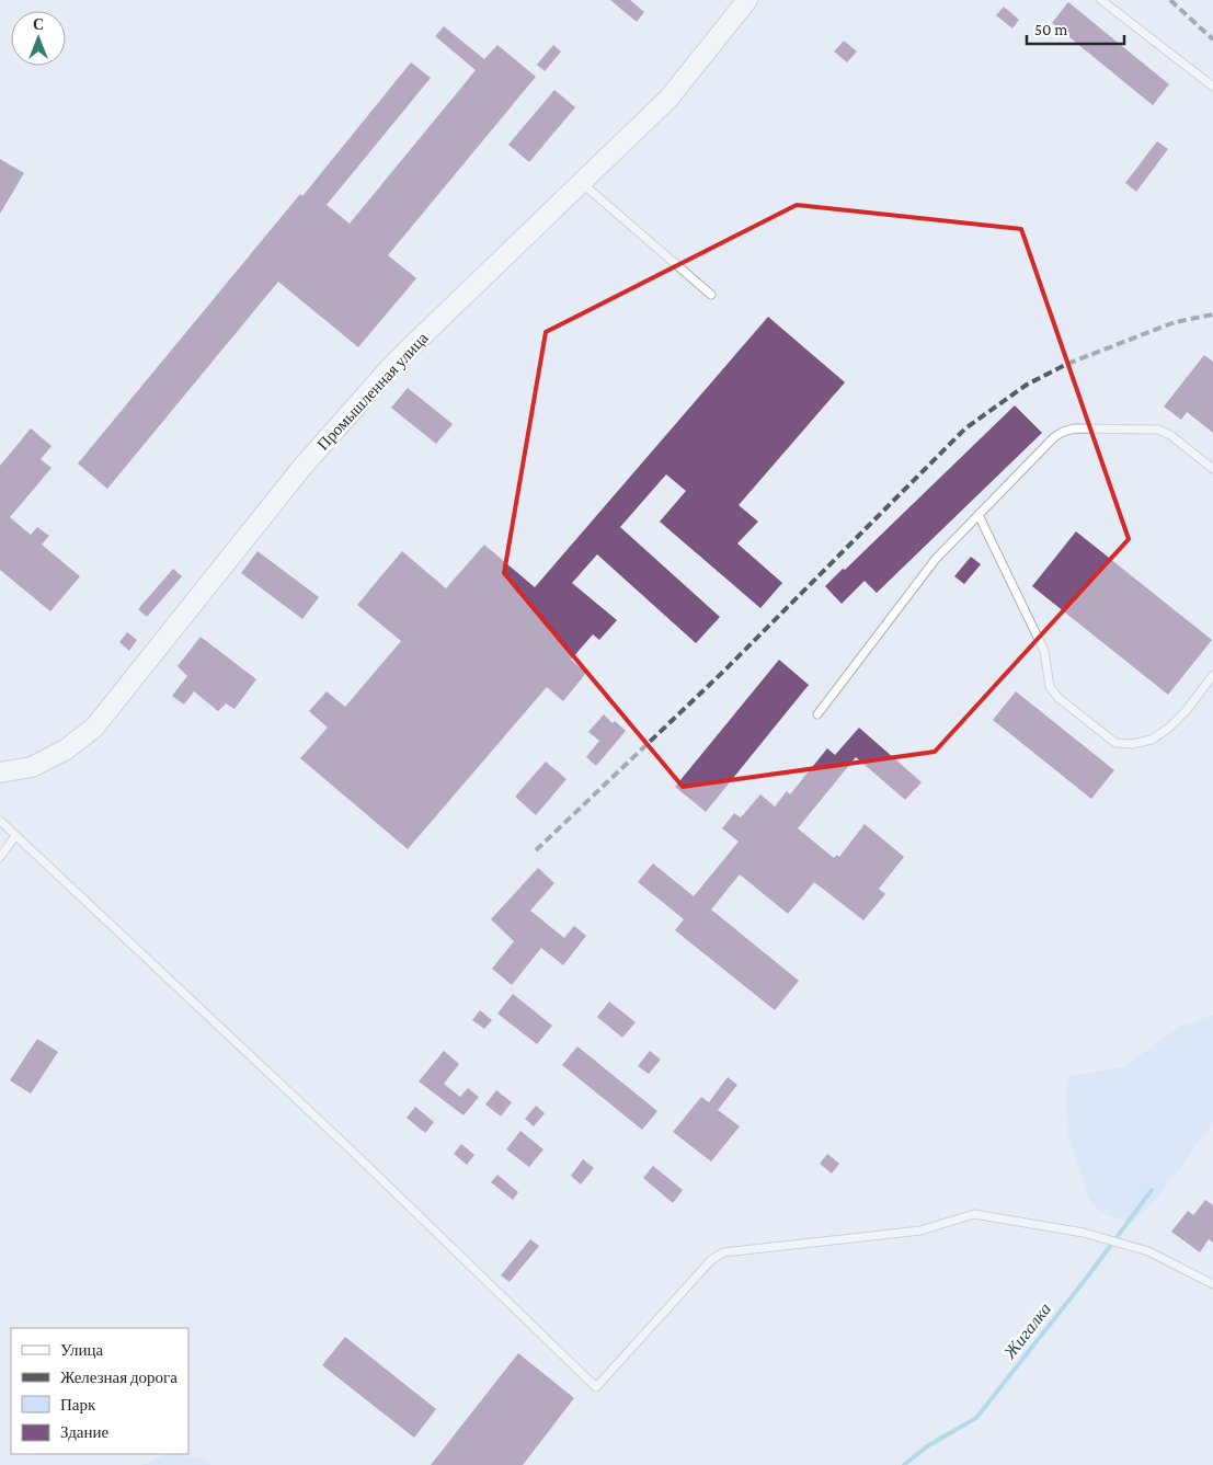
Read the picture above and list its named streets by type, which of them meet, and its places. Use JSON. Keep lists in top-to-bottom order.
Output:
{
  "streets": {
    "street": ["Промышленная улица"]
  },
  "water": ["Жигалка"],
  "legend": [
    "Улица",
    "Железная дорога",
    "Парк",
    "Здание"
  ],
  "scale_bar": "50 m",
  "north": "top"
}
